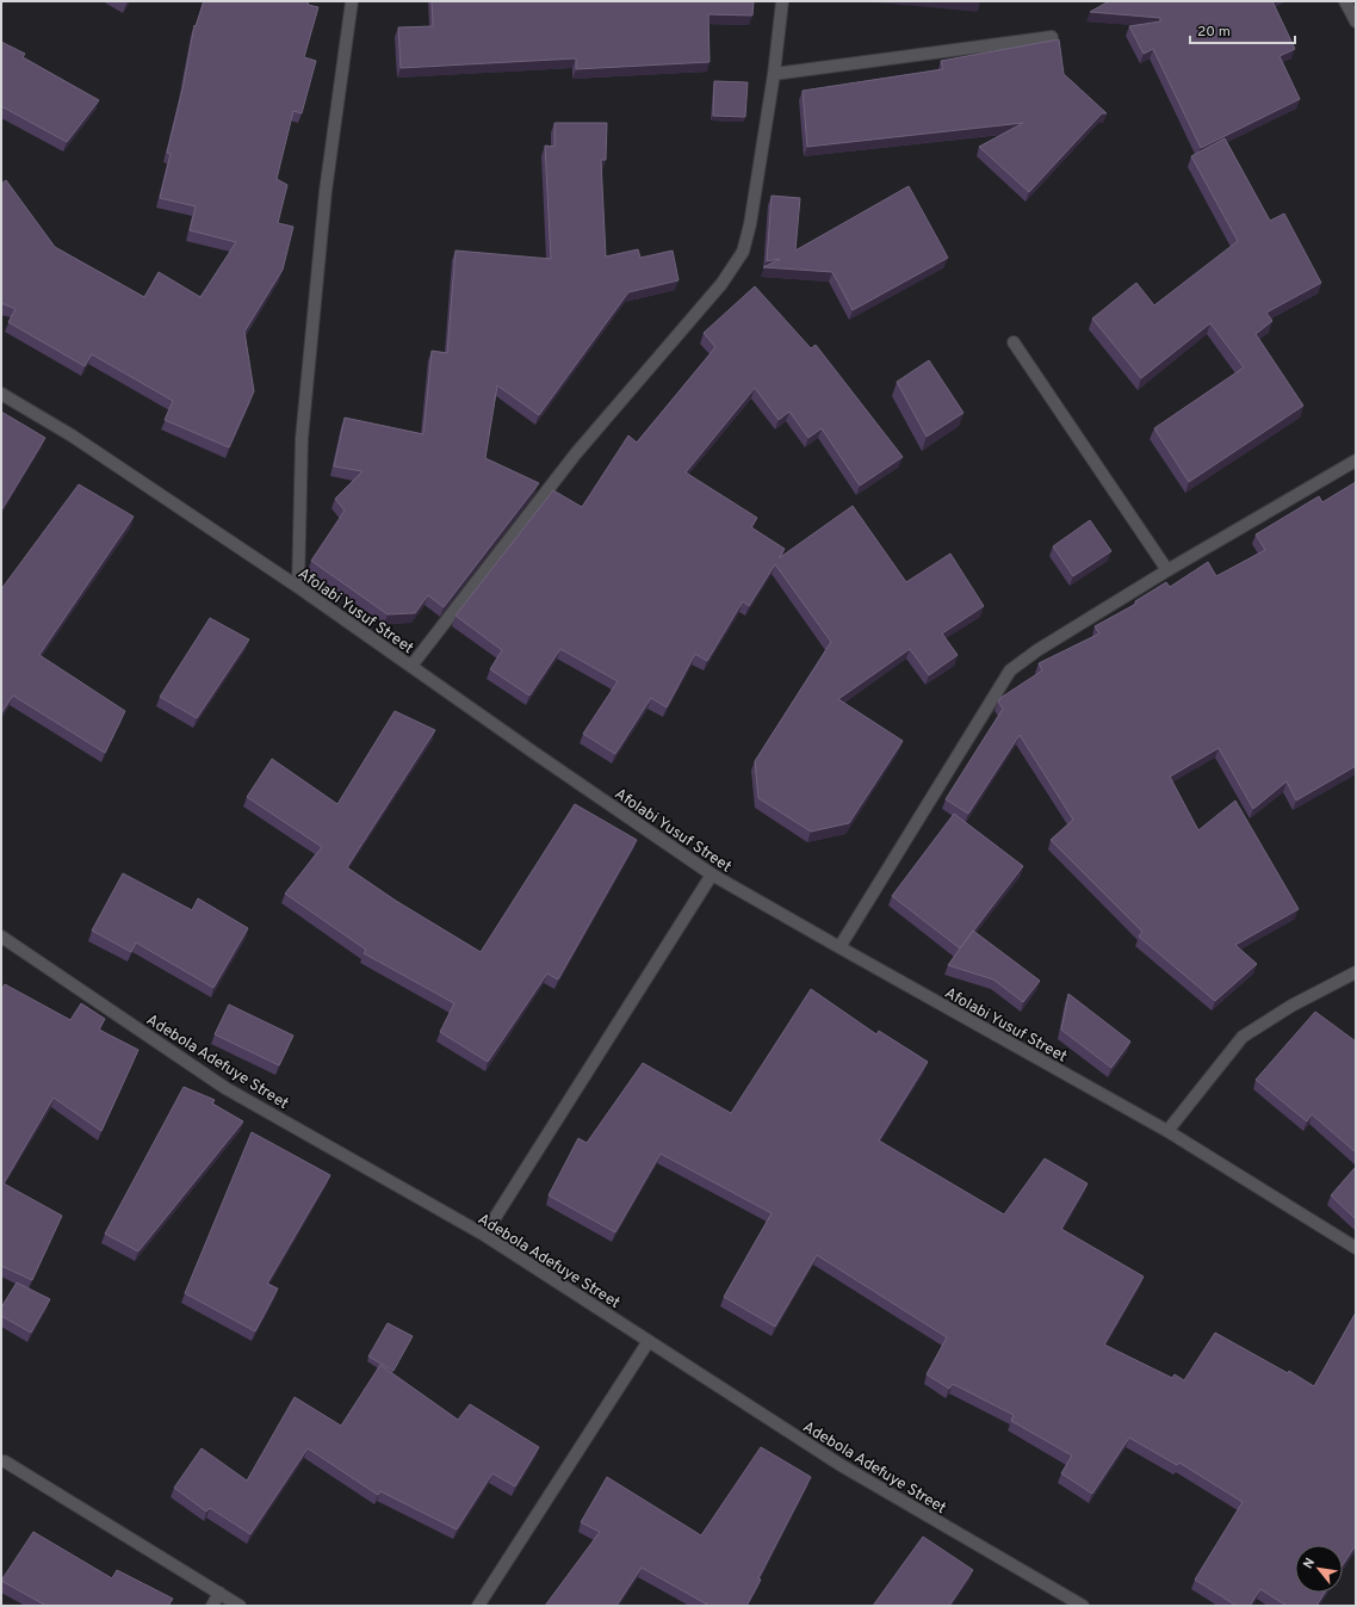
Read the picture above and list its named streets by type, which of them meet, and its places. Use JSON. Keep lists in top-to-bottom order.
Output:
{
  "streets": {
    "street": ["Afolabi Yusuf Street", "Adebola Adefuye Street"]
  },
  "scale_bar": "20 m",
  "north": "top left"
}
